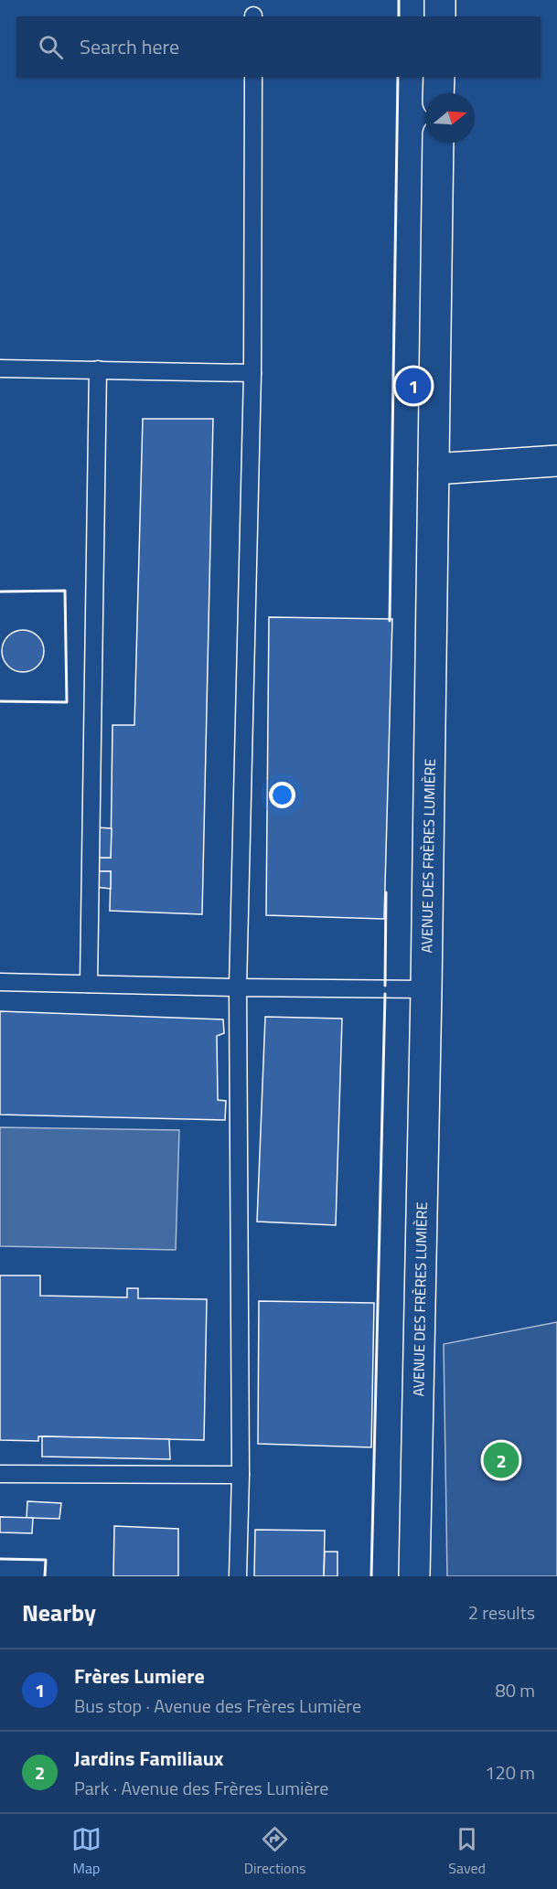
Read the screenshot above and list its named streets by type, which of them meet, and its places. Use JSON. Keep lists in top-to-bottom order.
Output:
{
  "streets": {
    "street": ["AVENUE DES FRÈRES LUMIÈRE"]
  },
  "north": "right",
  "page": {
    "search": "Search here",
    "pins": ["1", "2"],
    "heading": ["Nearby", "2 results"],
    "list": [
      {
        "mark": "1",
        "name": "Frères Lumiere",
        "note": "Bus stop · Avenue des Frères Lumière",
        "value": "80 m"
      },
      {
        "mark": "2",
        "name": "Jardins Familiaux",
        "note": "Park · Avenue des Frères Lumière",
        "value": "120 m"
      }
    ],
    "nav": ["Map", "Directions", "Saved"]
  }
}
